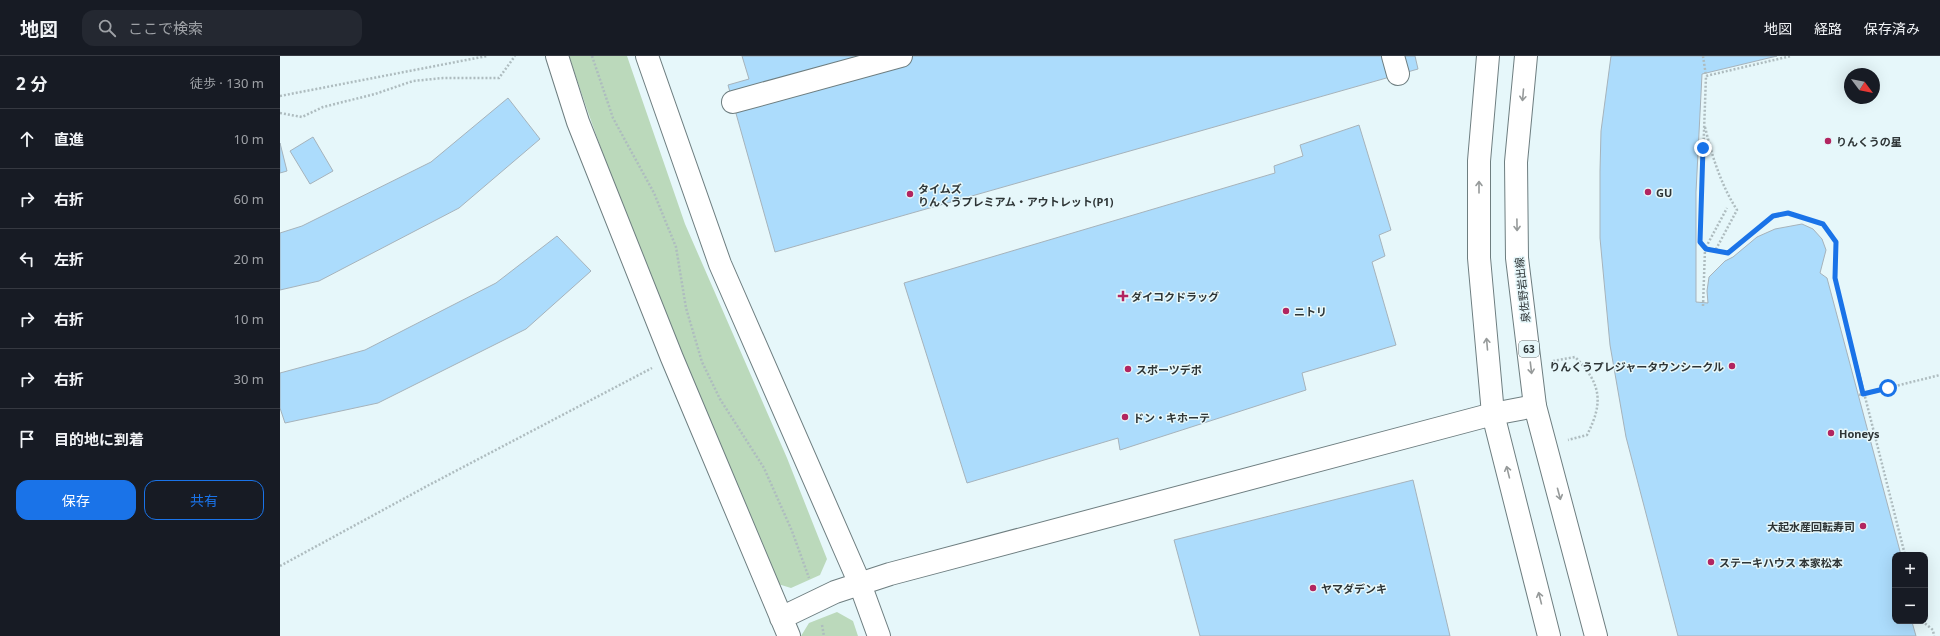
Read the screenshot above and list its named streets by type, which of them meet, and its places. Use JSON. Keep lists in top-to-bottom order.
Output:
{
  "streets": {
    "street": ["泉佐野岩出線", "63"]
  },
  "places": {
    "other": [
      "りんくうの星",
      "GU",
      "タイムズ りんくうプレミアム・アウトレット(P1)",
      "ニトリ",
      "りんくうプレジャータウンシークル",
      "スポーツデポ",
      "ドン・キホーテ",
      "Honeys",
      "大起水産回転寿司",
      "ステーキハウス 本家松本",
      "ヤマダデンキ"
    ],
    "health": ["ダイコクドラッグ"]
  },
  "north": "bottom right",
  "page": {
    "header": "地図",
    "search": "ここで検索",
    "nav": ["地図", "経路", "保存済み"],
    "heading": ["2 分", "徒歩 · 130 m"],
    "list": [
      ["直進", "10 m"],
      ["右折", "60 m"],
      ["左折", "20 m"],
      ["右折", "10 m"],
      ["右折", "30 m"],
      "目的地に到着"
    ],
    "buttons": ["保存", "共有"],
    "map_buttons": ["+", "−"]
  }
}
